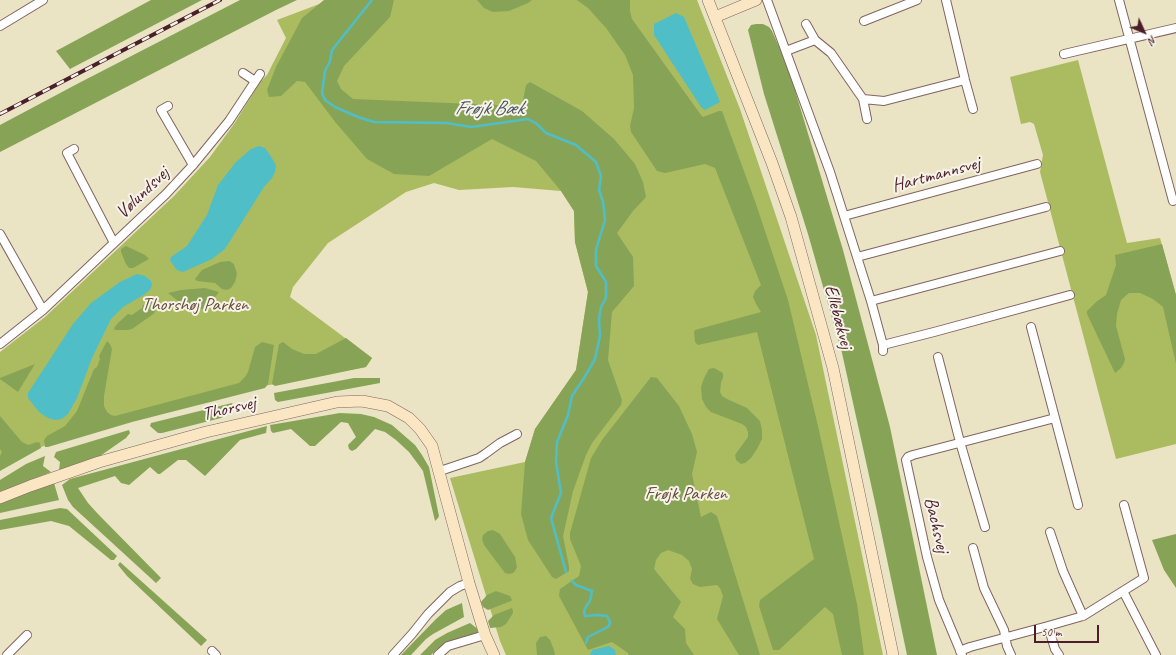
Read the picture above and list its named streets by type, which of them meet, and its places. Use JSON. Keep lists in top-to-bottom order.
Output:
{
  "streets": {
    "street": [
      "Hartmannsvej",
      "Vølundsvej",
      "Ellebækvej",
      "Thorsvej",
      "Bachsvej"
    ]
  },
  "water": ["Frøjk Bæk"],
  "parks": ["Thorshøj Parken", "Frøjk Parken"],
  "scale_bar": "50 m",
  "north": "bottom right"
}
